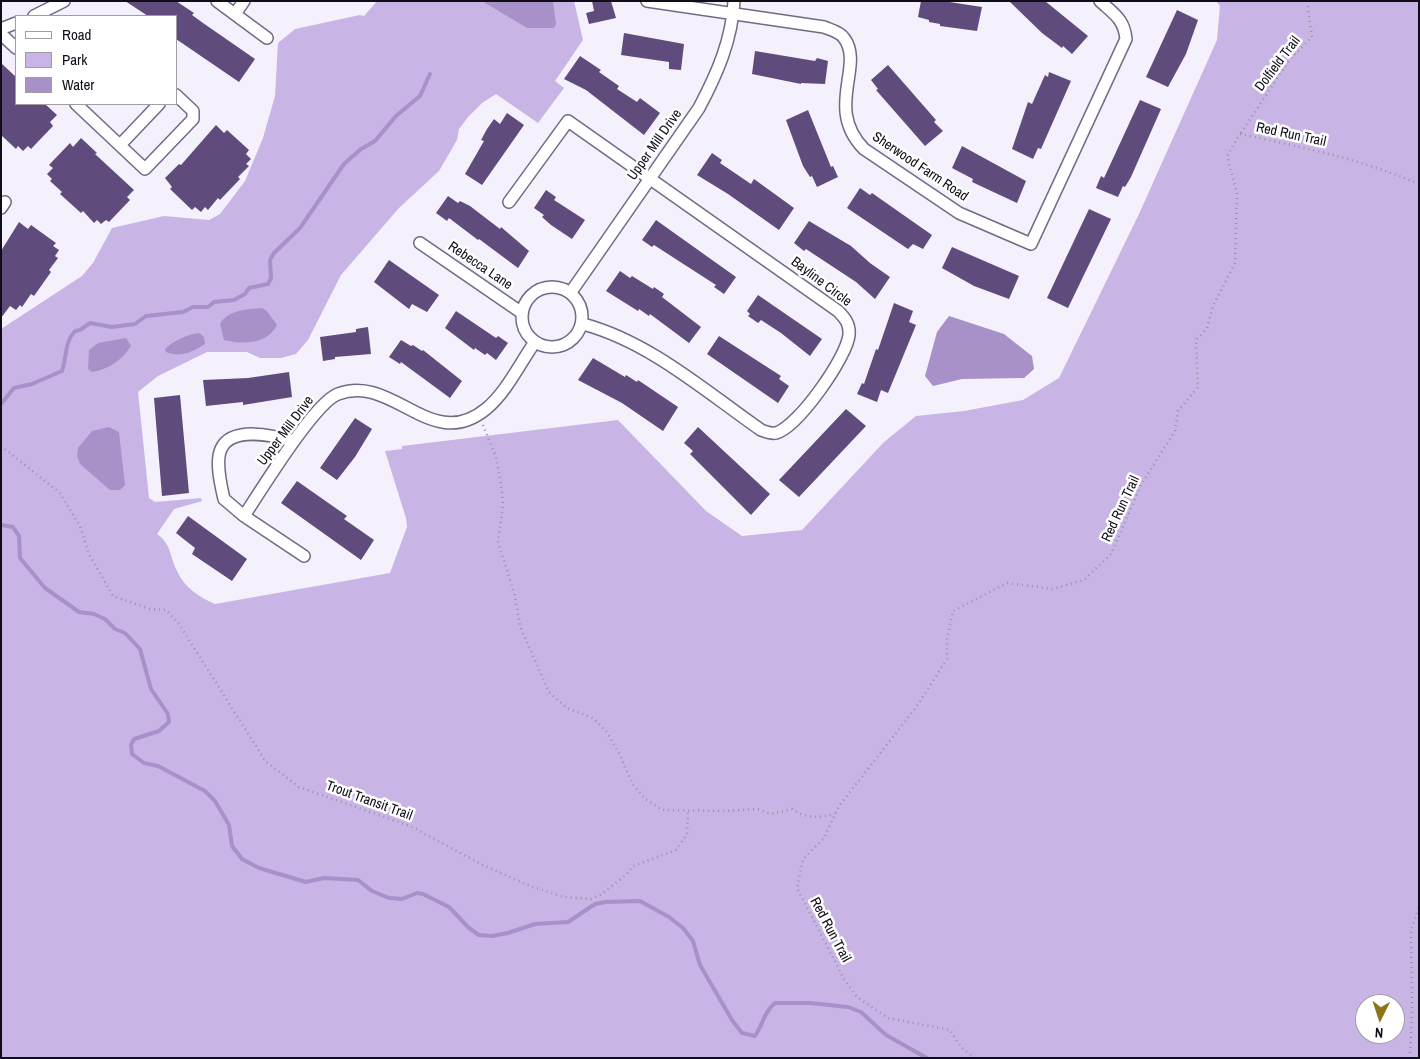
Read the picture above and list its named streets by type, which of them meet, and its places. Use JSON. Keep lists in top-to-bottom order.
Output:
{
  "streets": {
    "street": [
      "Upper Mill Drive",
      "Sherwood Farm Road",
      "Rebecca Lane",
      "Bayline Circle"
    ],
    "path": ["Dolfield Trail", "Red Run Trail", "Trout Transit Trail"]
  },
  "crossings": [
    ["Dolfield Trail", "Red Run Trail"],
    ["Upper Mill Drive", "Sherwood Farm Road"],
    ["Upper Mill Drive", "Rebecca Lane"],
    ["Upper Mill Drive", "Bayline Circle"],
    ["Rebecca Lane", "Bayline Circle"]
  ],
  "legend": ["Road", "Park", "Water"],
  "north": "bottom"
}
